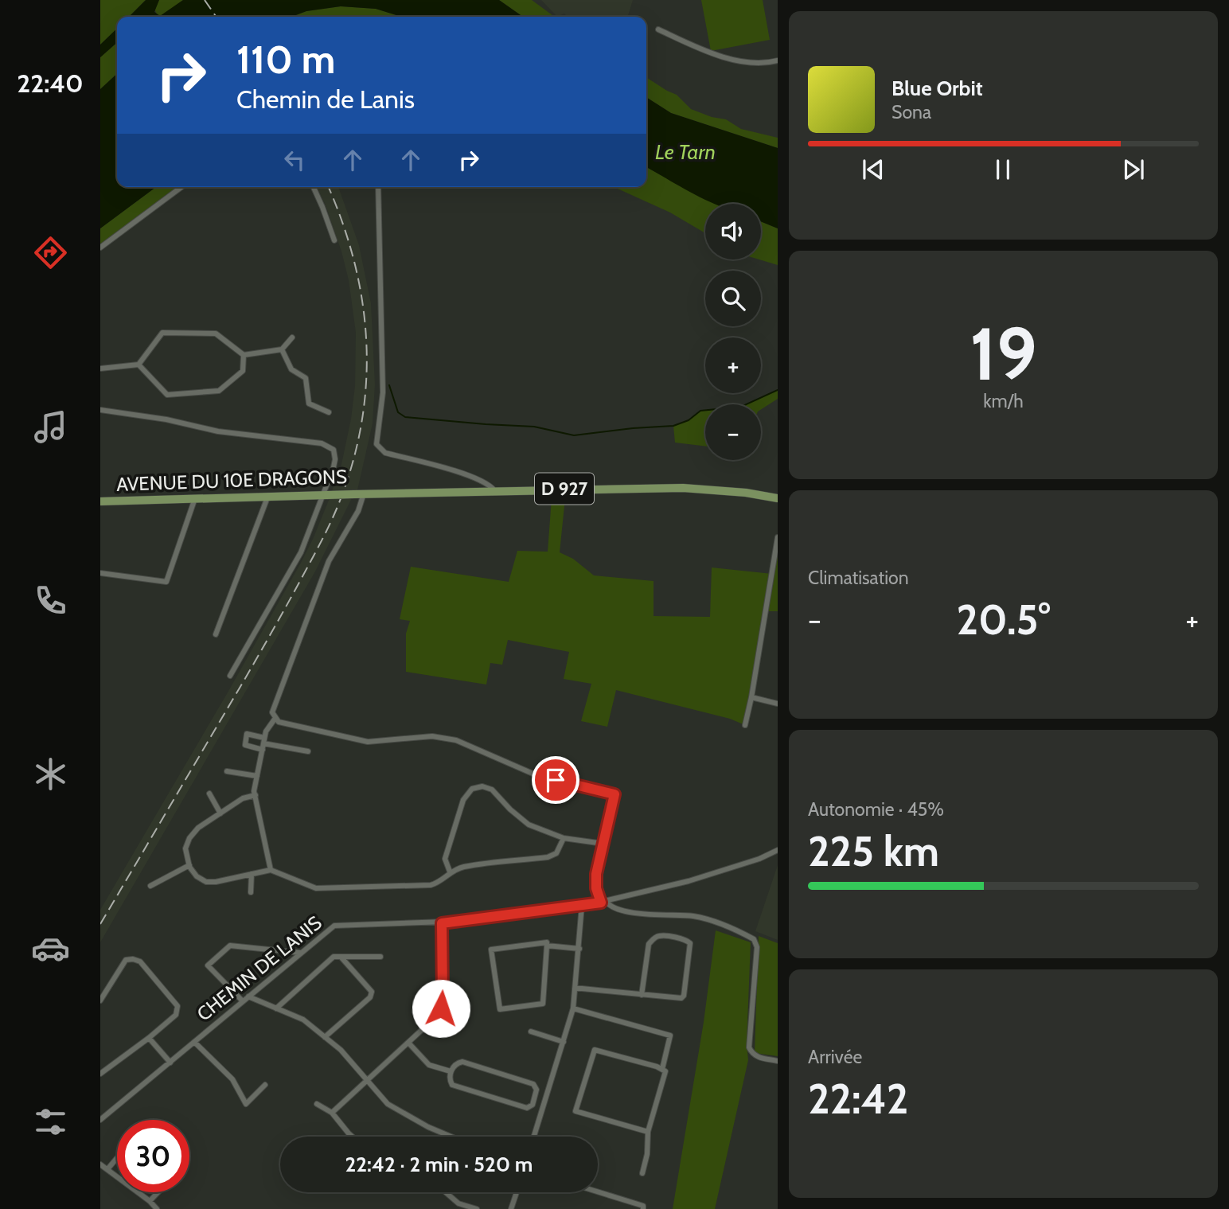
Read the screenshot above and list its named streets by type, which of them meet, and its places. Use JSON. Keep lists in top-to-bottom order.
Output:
{
  "streets": {
    "main road": ["AVENUE DU 10E DRAGONS", "D 927"],
    "street": ["CHEMIN DE LANIS"]
  },
  "crossings": [
    ["AVENUE DU 10E DRAGONS", "D 927"]
  ],
  "water": ["Le Tarn"],
  "page": {
    "tabs": "22:40",
    "turn": ["110 m", "Chemin de Lanis"],
    "song": ["Blue Orbit", "Sona"],
    "map_buttons": ["+", "−"],
    "tile": [
      ["19", "km/h"],
      "Climatisation",
      ["Autonomie · 45%", "225 km"],
      ["Arrivée", "22:42"]
    ],
    "heat": ["−", "20.5°", "+"],
    "limit": "30",
    "trip": "22:42 · 2 min · 520 m"
  }
}
